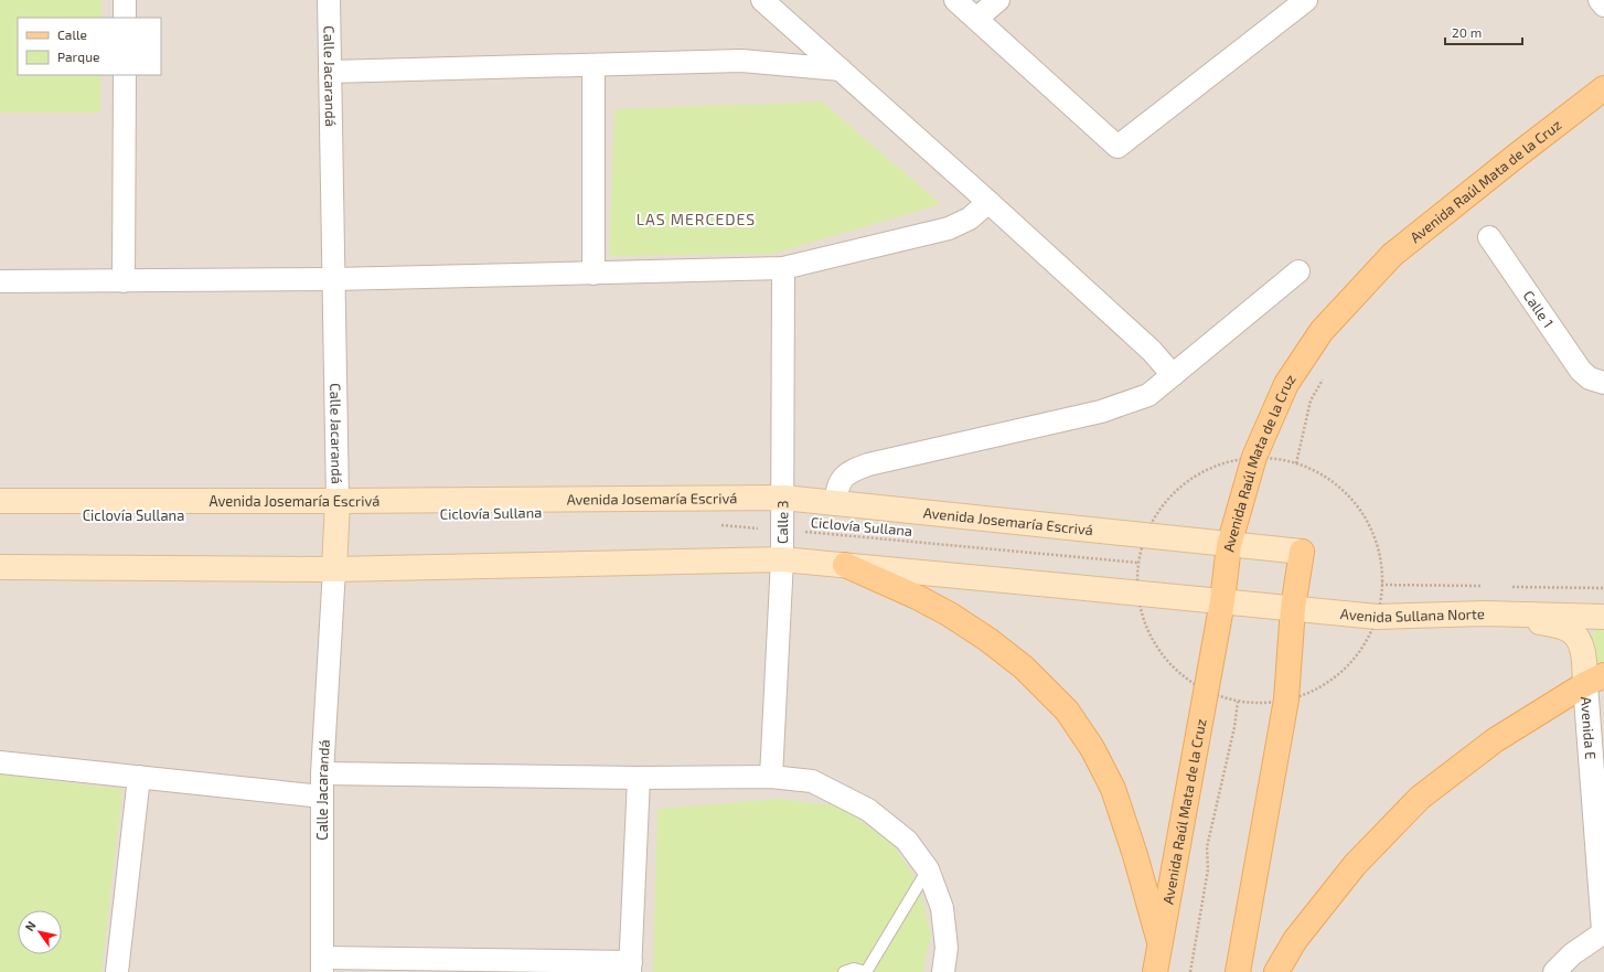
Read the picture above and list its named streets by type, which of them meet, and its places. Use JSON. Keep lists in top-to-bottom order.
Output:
{
  "streets": {
    "main road": [
      "Calle Jacarandá",
      "Avenida Raúl Mata de la Cruz",
      "Avenida Josemaría Escrivá",
      "Avenida Sullana Norte"
    ],
    "street": ["Calle 1", "Calle 3", "Avenida E"],
    "path": ["Ciclovía Sullana"]
  },
  "crossings": [
    ["Calle Jacarandá", "Avenida Josemaría Escrivá"],
    ["Avenida Raúl Mata de la Cruz", "Avenida Josemaría Escrivá"],
    ["Avenida Raúl Mata de la Cruz", "Avenida Sullana Norte"],
    ["Avenida Josemaría Escrivá", "Calle 3"],
    ["Avenida Josemaría Escrivá", "Avenida Sullana Norte"],
    ["Ciclovía Sullana", "Calle 3"]
  ],
  "districts": ["LAS MERCEDES"],
  "legend": ["Calle", "Parque"],
  "scale_bar": "20 m",
  "north": "top left"
}
